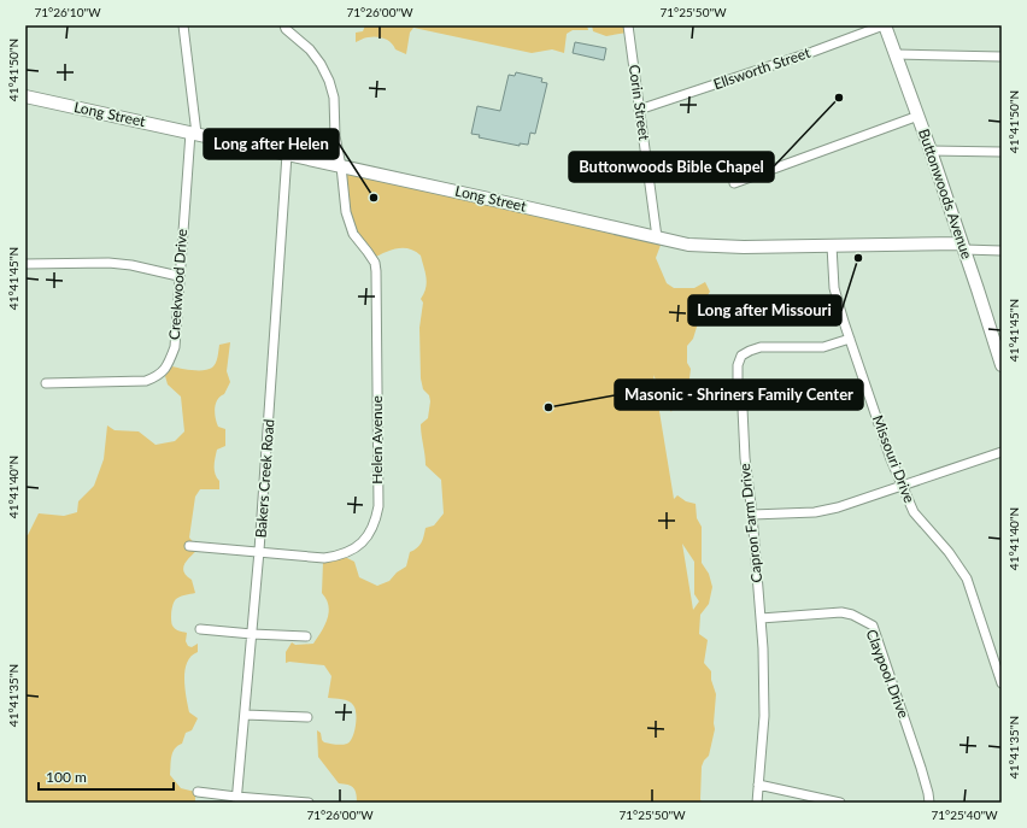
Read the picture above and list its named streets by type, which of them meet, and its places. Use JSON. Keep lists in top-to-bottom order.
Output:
{
  "streets": {
    "street": [
      "Ellsworth Street",
      "Corin Street",
      "Long Street",
      "Buttonwoods Avenue",
      "Creekwood Drive",
      "Helen Avenue",
      "Missouri Drive",
      "Bakers Creek Road",
      "Capron Farm Drive",
      "Claypool Drive"
    ]
  },
  "crossings": [
    ["Ellsworth Street", "Corin Street"],
    ["Ellsworth Street", "Buttonwoods Avenue"],
    ["Corin Street", "Long Street"],
    ["Long Street", "Buttonwoods Avenue"],
    ["Long Street", "Creekwood Drive"],
    ["Long Street", "Helen Avenue"],
    ["Long Street", "Missouri Drive"],
    ["Long Street", "Bakers Creek Road"],
    ["Helen Avenue", "Bakers Creek Road"],
    ["Missouri Drive", "Capron Farm Drive"],
    ["Capron Farm Drive", "Claypool Drive"]
  ],
  "places": [
    "Buttonwoods Bible Chapel",
    "Long after Helen",
    "Long after Missouri",
    "Masonic - Shriners Family Center"
  ],
  "scale_bar": "100 m",
  "coordinates": [
    "71°26'10\"W",
    "71°26'00\"W",
    "71°25'50\"W",
    "41°41'50\"N",
    "41°41'45\"N",
    "41°41'40\"N",
    "41°41'35\"N",
    "71°25'40\"W"
  ]
}
